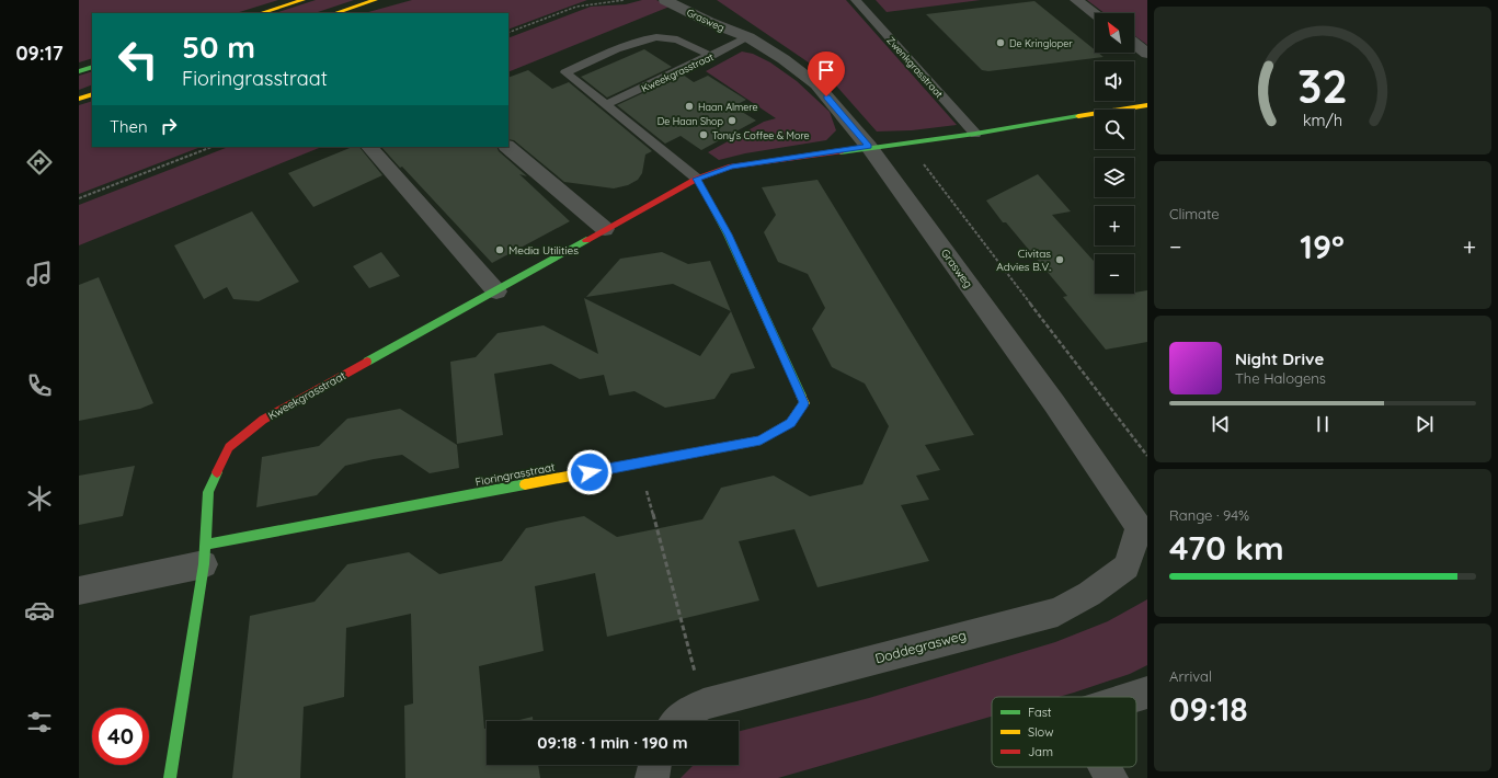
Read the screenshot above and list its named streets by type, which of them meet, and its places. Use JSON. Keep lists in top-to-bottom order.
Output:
{
  "streets": {
    "main road": ["Kweekgrasstraat", "Fioringrasstraat"],
    "street": ["Grasweg", "Doddegrasweg"],
    "lane": ["Zwenkgrasstraat"]
  },
  "crossings": [
    ["Grasweg", "Kweekgrasstraat"],
    ["Grasweg", "Doddegrasweg"],
    ["Kweekgrasstraat", "Fioringrasstraat"]
  ],
  "places": [
    "De Kringloper",
    "Haan Almere",
    "De Haan Shop",
    "Tony's Coffee & More",
    "Media Utilities",
    "Civitas Advies B.V."
  ],
  "legend": ["Fast", "Slow", "Jam"],
  "north": "top left",
  "page": {
    "tabs": "09:17",
    "map_buttons": ["+", "−"],
    "turn": ["50 m", "Fioringrasstraat"],
    "then": "Then",
    "tile": [
      "Climate",
      ["Range · 94%", "470 km"],
      ["Arrival", "09:18"]
    ],
    "heat": ["−", "19°", "+"],
    "song": ["Night Drive", "The Halogens"],
    "limit": "40",
    "trip": "09:18 · 1 min · 190 m",
    "gauge": ["32", "km/h"]
  }
}
